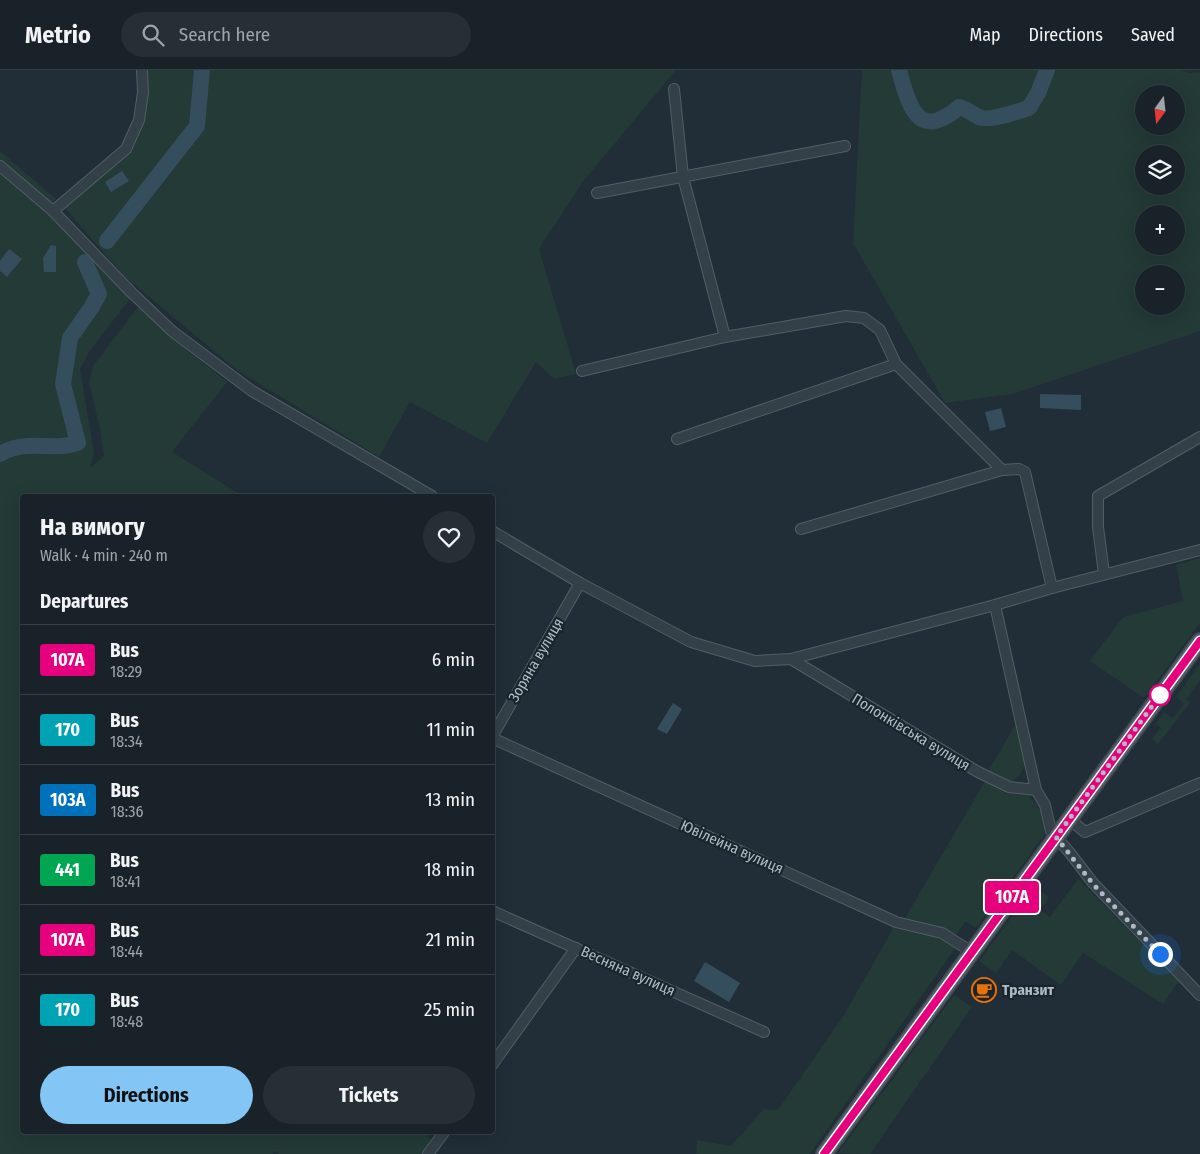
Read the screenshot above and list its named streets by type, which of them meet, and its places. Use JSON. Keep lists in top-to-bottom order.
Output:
{
  "streets": {
    "street": [
      "Зоряна вулиця",
      "Полонківська вулиця",
      "Ювілейна вулиця",
      "Весняна вулиця"
    ]
  },
  "places": {
    "cafe": ["Транзит"]
  },
  "lines": ["bus line 107А"],
  "north": "bottom",
  "page": {
    "header": "Metrio",
    "search": "Search here",
    "nav": ["Map", "Directions", "Saved"],
    "on_map": "107А",
    "map_buttons": ["+", "−"],
    "heading": [
      ["На вимогу", "Walk · 4 min · 240 m"],
      "Departures"
    ],
    "list": [
      {
        "mark": "107А",
        "name": "Bus",
        "note": "18:29",
        "value": "6 min"
      },
      {
        "mark": "170",
        "name": "Bus",
        "note": "18:34",
        "value": "11 min"
      },
      {
        "mark": "103А",
        "name": "Bus",
        "note": "18:36",
        "value": "13 min"
      },
      {
        "mark": "441",
        "name": "Bus",
        "note": "18:41",
        "value": "18 min"
      },
      {
        "mark": "107А",
        "name": "Bus",
        "note": "18:44",
        "value": "21 min"
      },
      {
        "mark": "170",
        "name": "Bus",
        "note": "18:48",
        "value": "25 min"
      }
    ],
    "buttons": ["Directions", "Tickets"]
  }
}
